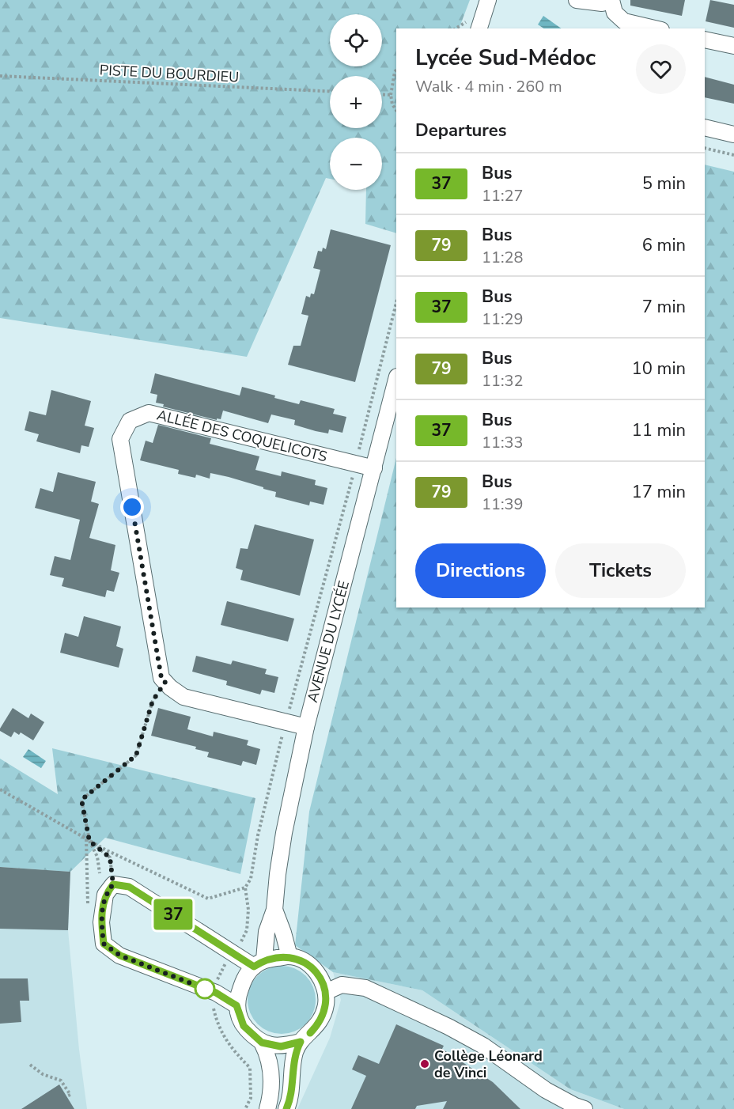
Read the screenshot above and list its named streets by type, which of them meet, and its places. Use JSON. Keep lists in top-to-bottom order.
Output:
{
  "streets": {
    "street": ["ALLÉE DES COQUELICOTS", "AVENUE DU LYCÉE"],
    "path": ["PISTE DU BOURDIEU"]
  },
  "crossings": [
    ["ALLÉE DES COQUELICOTS", "AVENUE DU LYCÉE"]
  ],
  "places": ["Collège Léonard de Vinci"],
  "lines": ["bus line 37"],
  "page": {
    "on_map": "37",
    "map_buttons": ["+", "−"],
    "heading": [
      ["Lycée Sud-Médoc", "Walk · 4 min · 260 m"],
      "Departures"
    ],
    "list": [
      {
        "mark": "37",
        "name": "Bus",
        "note": "11:27",
        "value": "5 min"
      },
      {
        "mark": "79",
        "name": "Bus",
        "note": "11:28",
        "value": "6 min"
      },
      {
        "mark": "37",
        "name": "Bus",
        "note": "11:29",
        "value": "7 min"
      },
      {
        "mark": "79",
        "name": "Bus",
        "note": "11:32",
        "value": "10 min"
      },
      {
        "mark": "37",
        "name": "Bus",
        "note": "11:33",
        "value": "11 min"
      },
      {
        "mark": "79",
        "name": "Bus",
        "note": "11:39",
        "value": "17 min"
      }
    ],
    "buttons": ["Directions", "Tickets"]
  }
}
